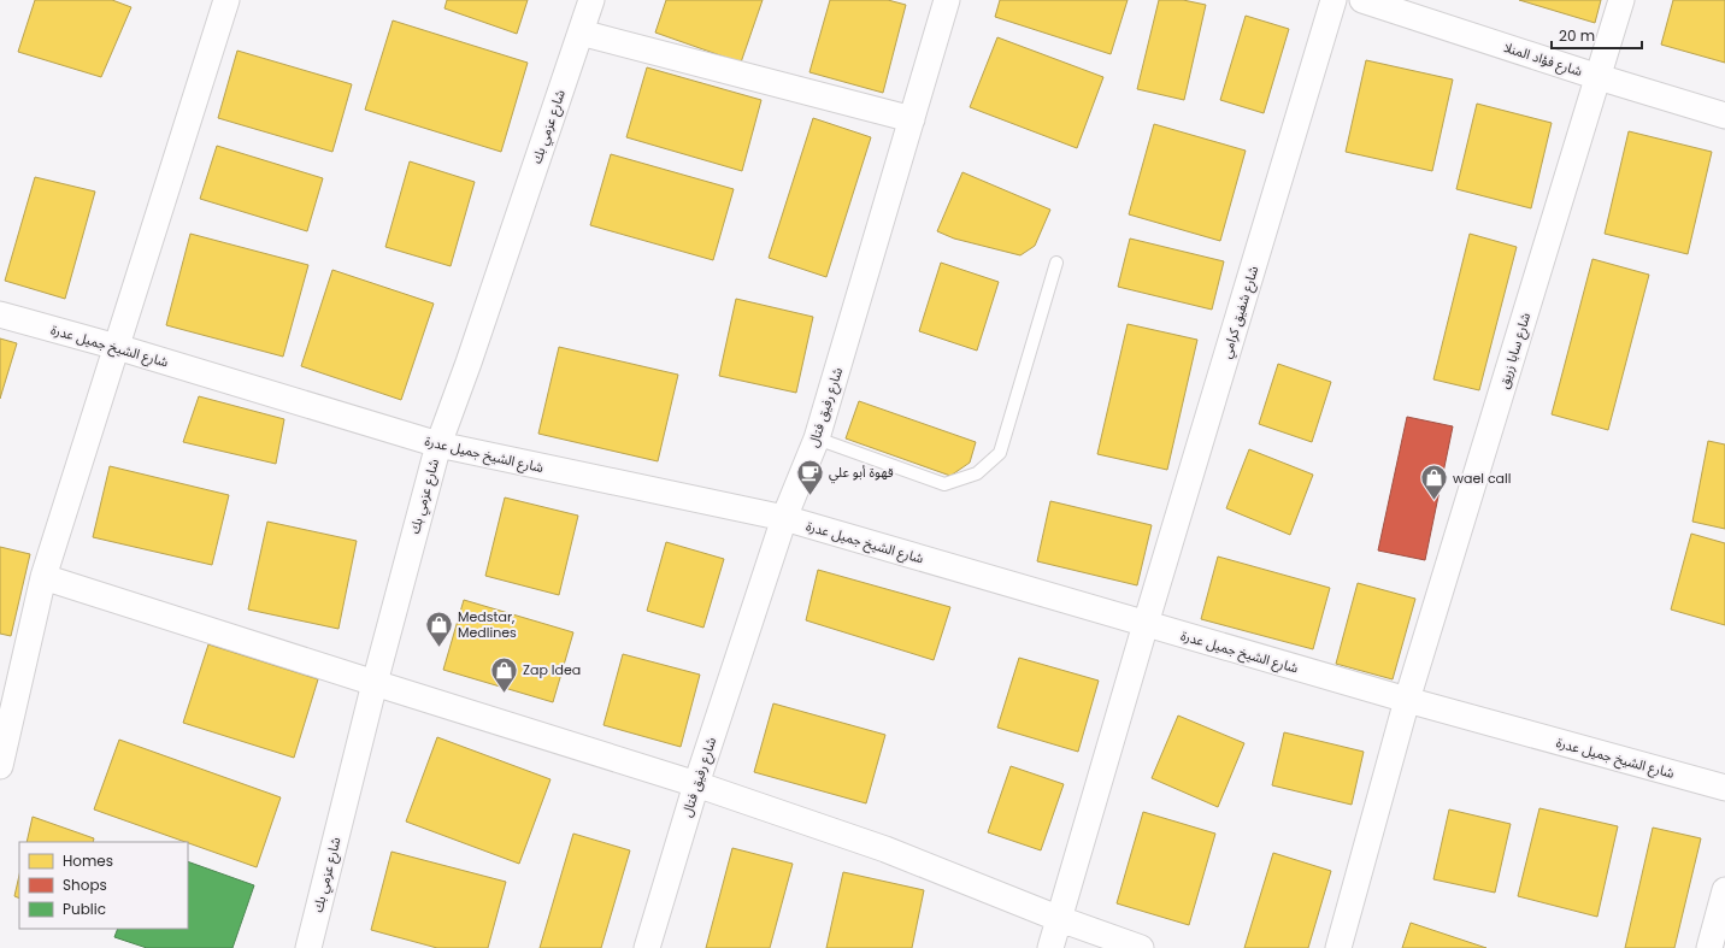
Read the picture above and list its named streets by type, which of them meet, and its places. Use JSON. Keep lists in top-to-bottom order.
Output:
{
  "streets": {
    "street": [
      "شارع فؤاد المنلا",
      "شارع عزمي بك",
      "شارع شفيق كرامي",
      "شارع الشيخ جميل عدرة",
      "شارع سابا زريق",
      "شارع رفيق فتال"
    ]
  },
  "crossings": [
    ["شارع فؤاد المنلا", "شارع سابا زريق"],
    ["شارع عزمي بك", "شارع الشيخ جميل عدرة"],
    ["شارع شفيق كرامي", "شارع الشيخ جميل عدرة"],
    ["شارع الشيخ جميل عدرة", "شارع سابا زريق"],
    ["شارع الشيخ جميل عدرة", "شارع رفيق فتال"]
  ],
  "places": {
    "cafe": ["قهوة أبو علي"],
    "shop": ["wael call", "Medstar, Medlines", "Zap Idea"]
  },
  "legend": ["Homes", "Shops", "Public"],
  "scale_bar": "20 m"
}
